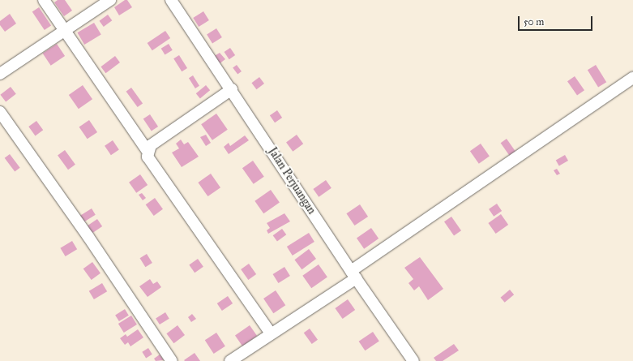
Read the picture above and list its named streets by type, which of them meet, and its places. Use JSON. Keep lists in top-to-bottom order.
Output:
{
  "streets": {
    "street": ["Jalan Perjuangan"]
  },
  "scale_bar": "50 m"
}
